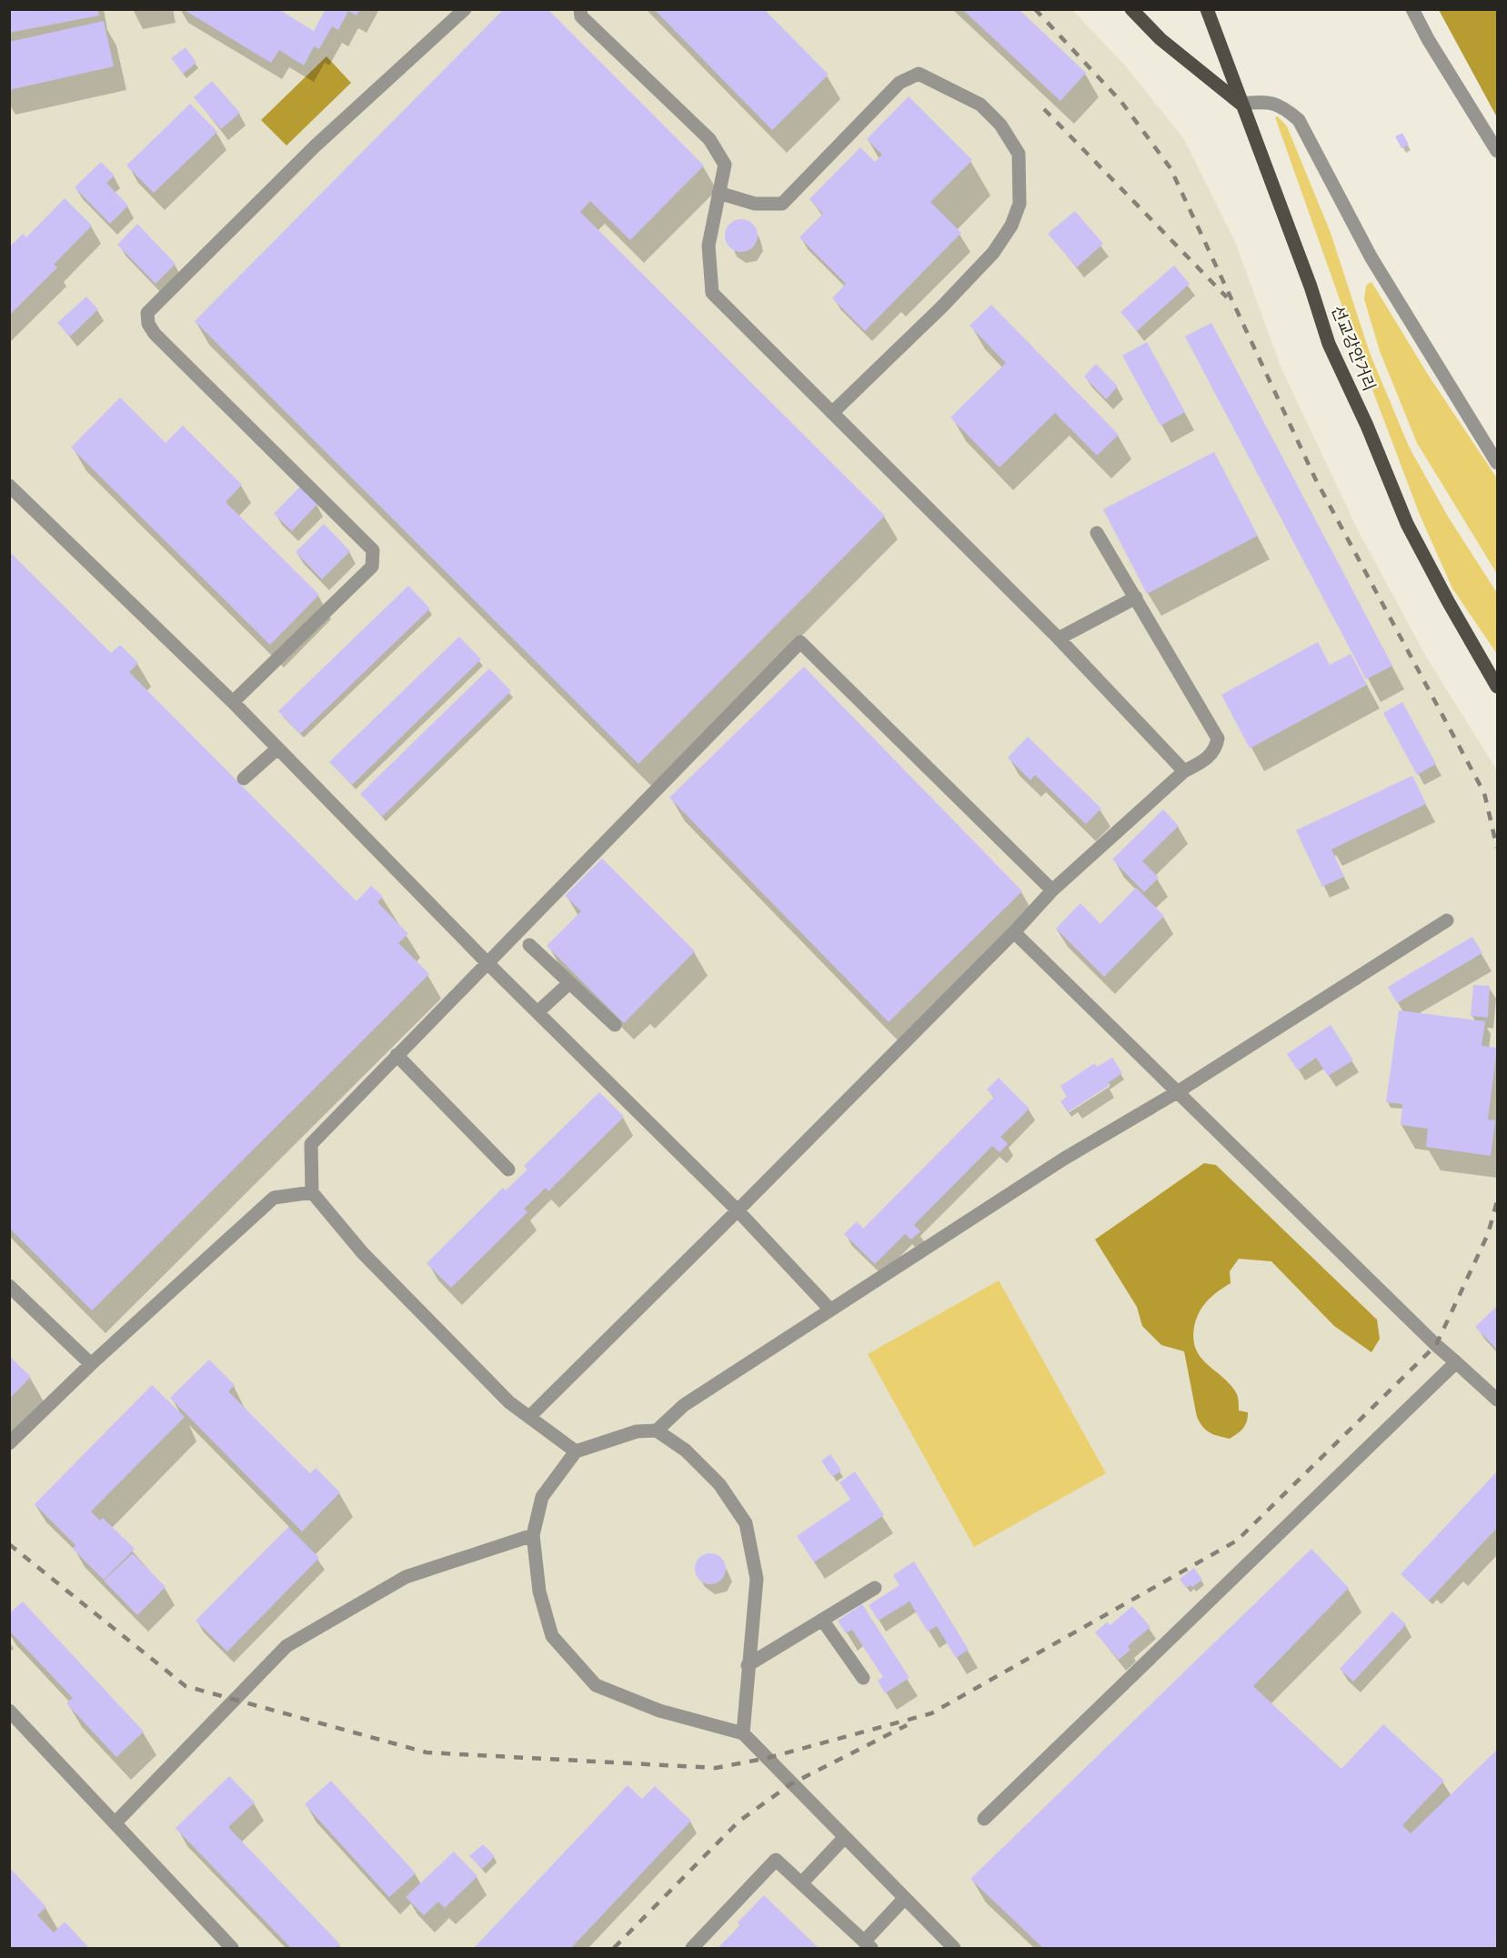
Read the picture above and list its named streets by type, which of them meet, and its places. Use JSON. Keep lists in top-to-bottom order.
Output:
{
  "streets": {
    "main road": ["선교강안거리"]
  }
}
